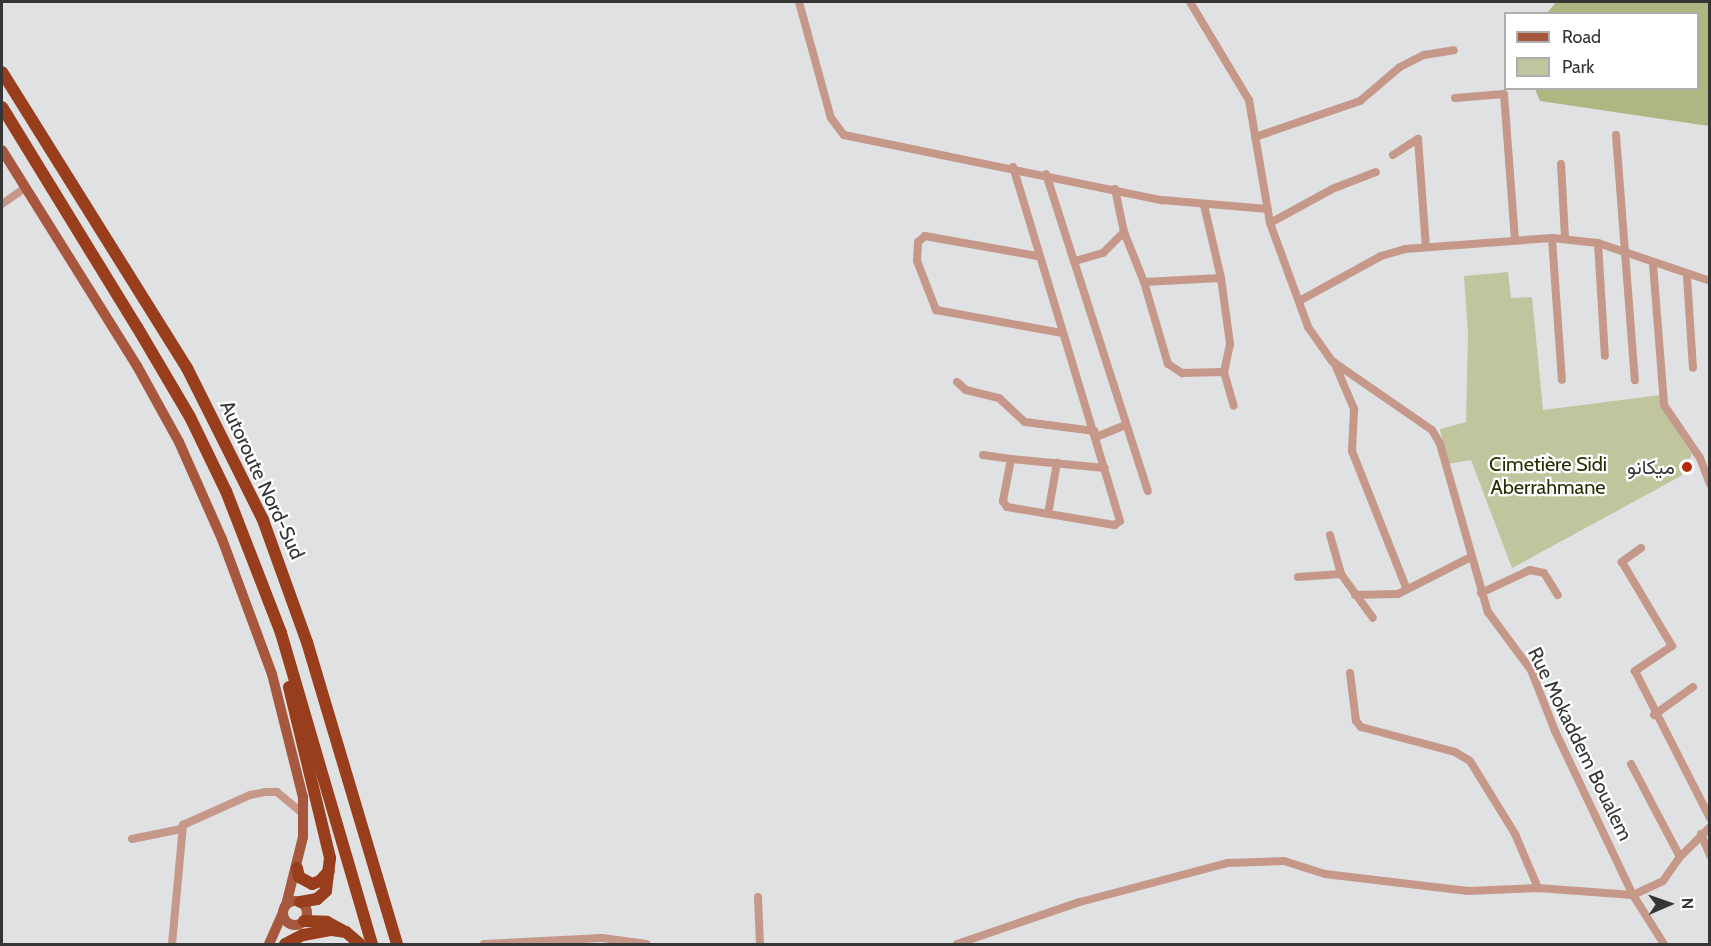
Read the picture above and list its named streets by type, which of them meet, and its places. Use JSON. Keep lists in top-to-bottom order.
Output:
{
  "streets": {
    "highway": ["Autoroute Nord-Sud"],
    "street": ["Rue Mokaddem Boualem"]
  },
  "parks": ["Cimetière Sidi Aberrahmane"],
  "places": ["ميكانو"],
  "legend": ["Road", "Park"],
  "north": "right"
}
